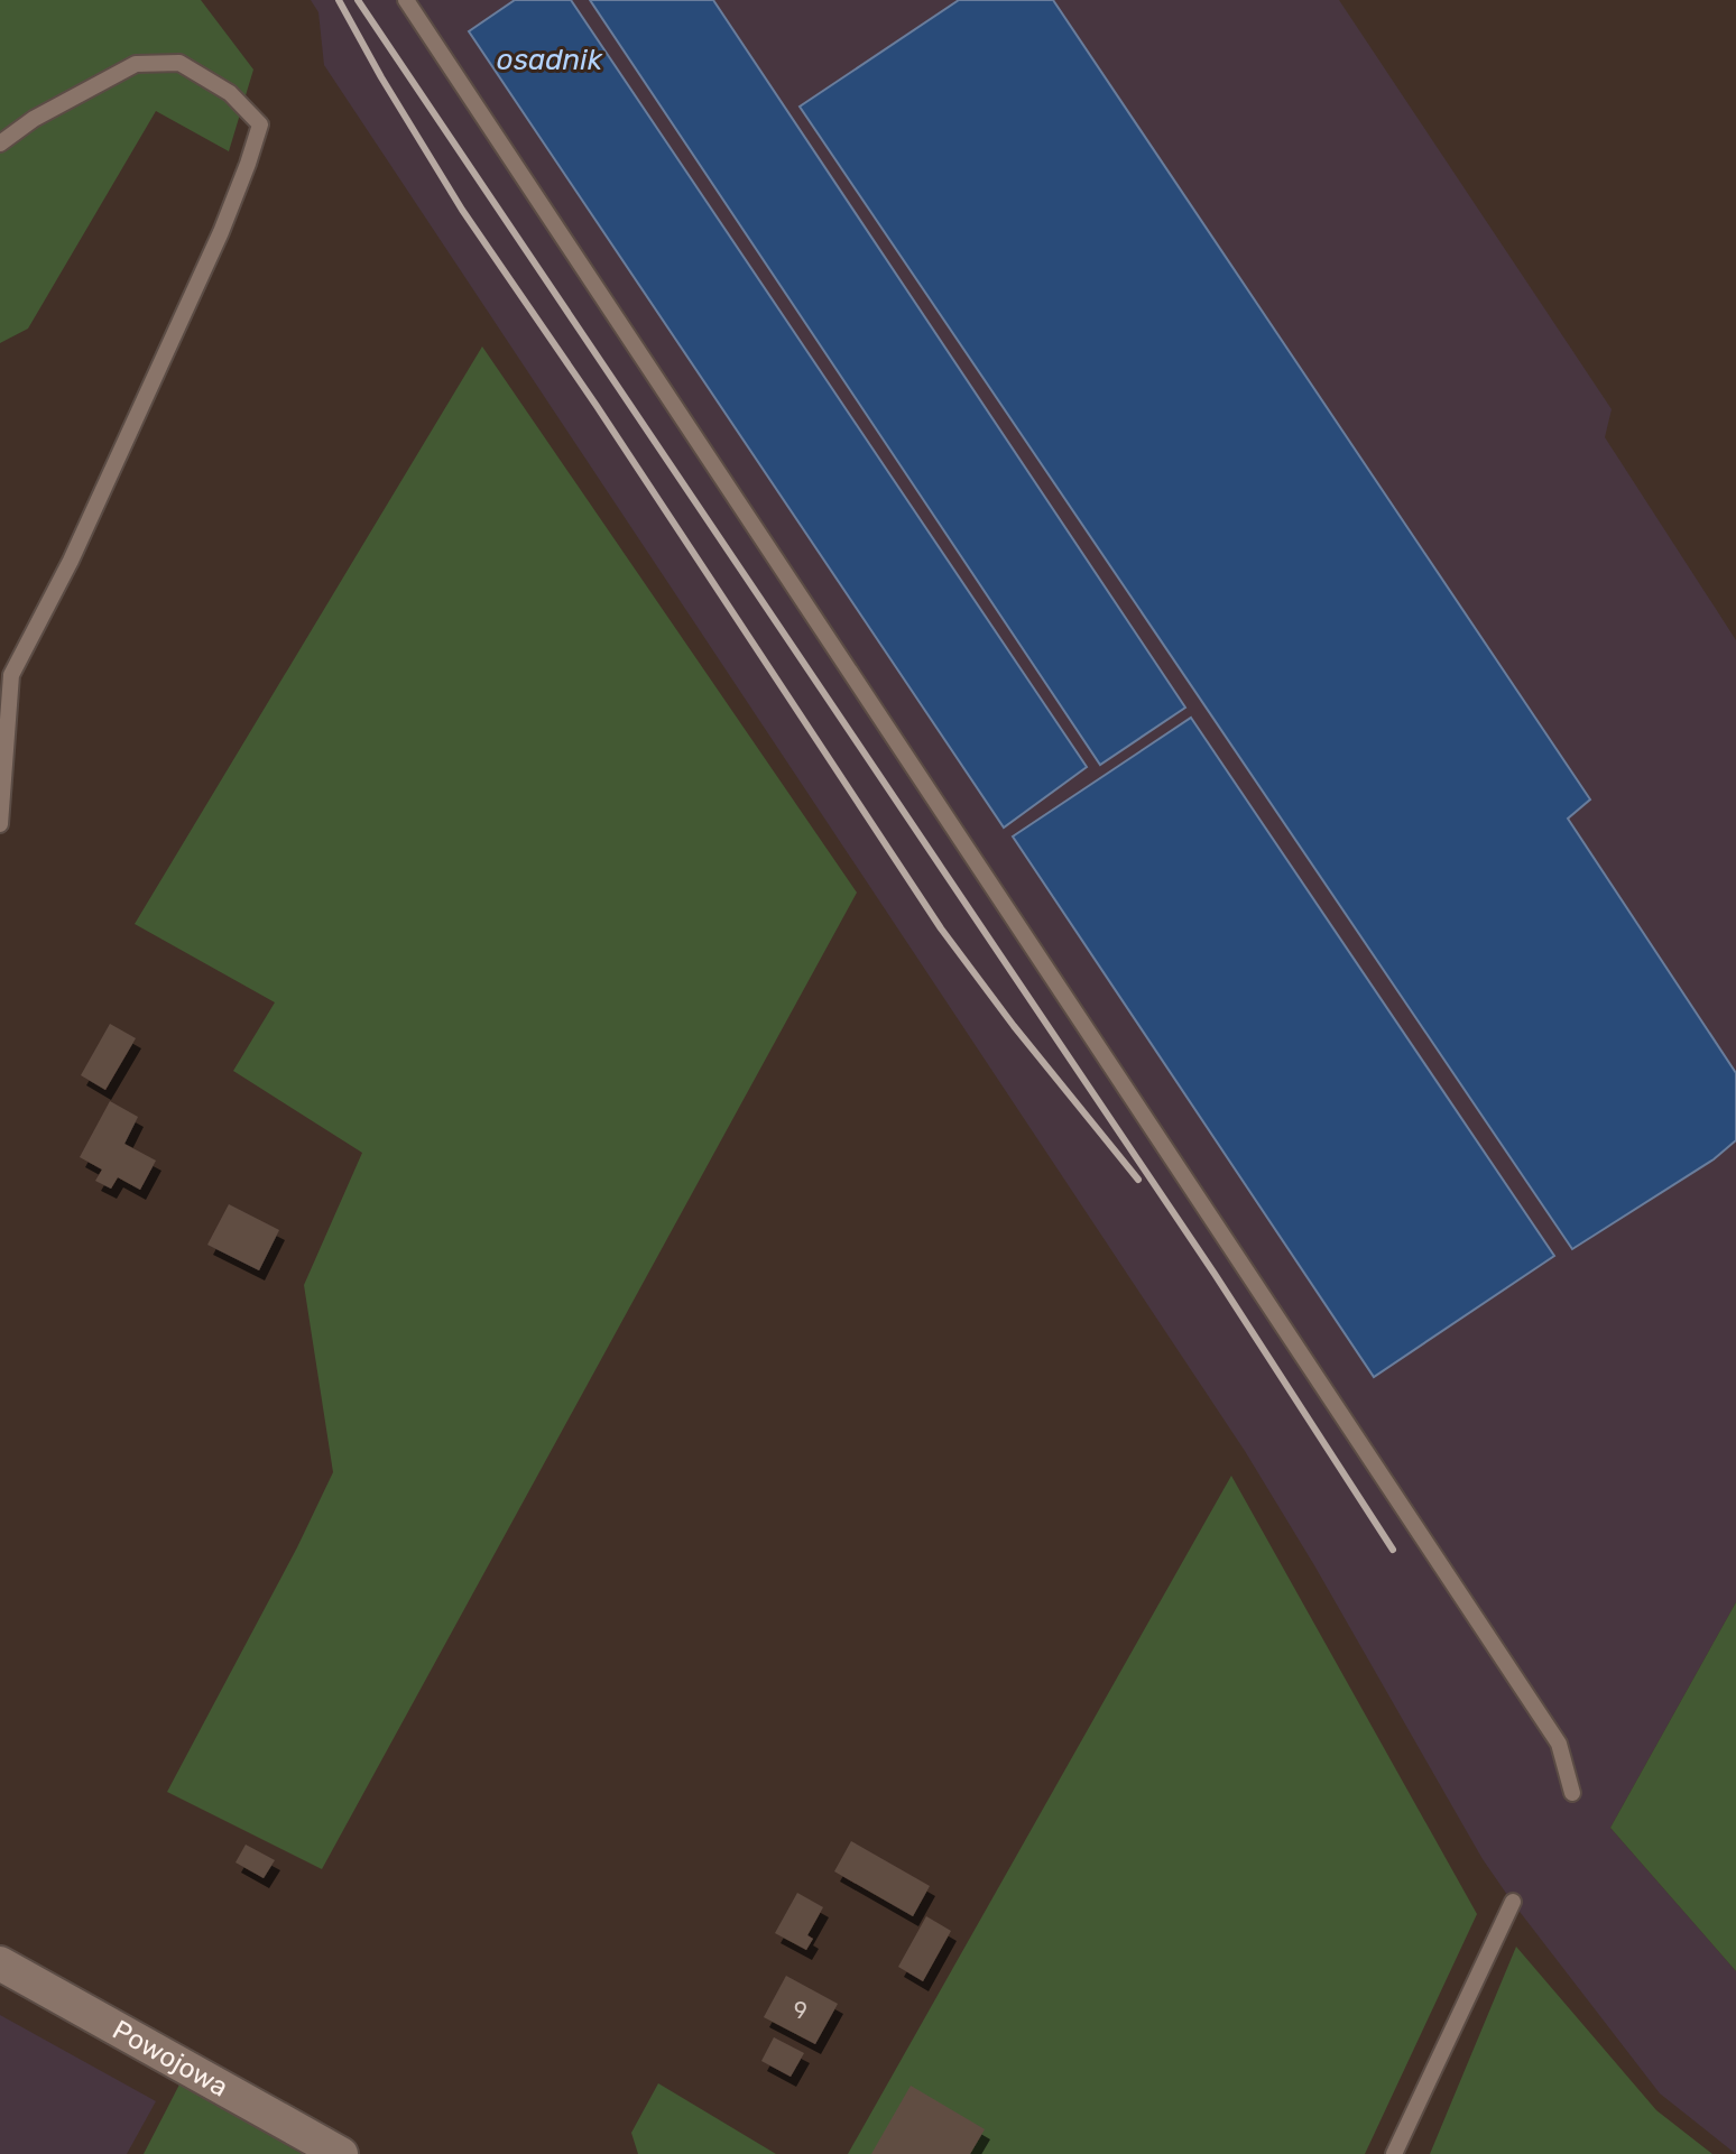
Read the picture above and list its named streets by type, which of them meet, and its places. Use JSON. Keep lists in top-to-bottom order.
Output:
{
  "streets": {
    "street": ["Powojowa"]
  },
  "water": ["osadnik"],
  "house_numbers": ["9"]
}
